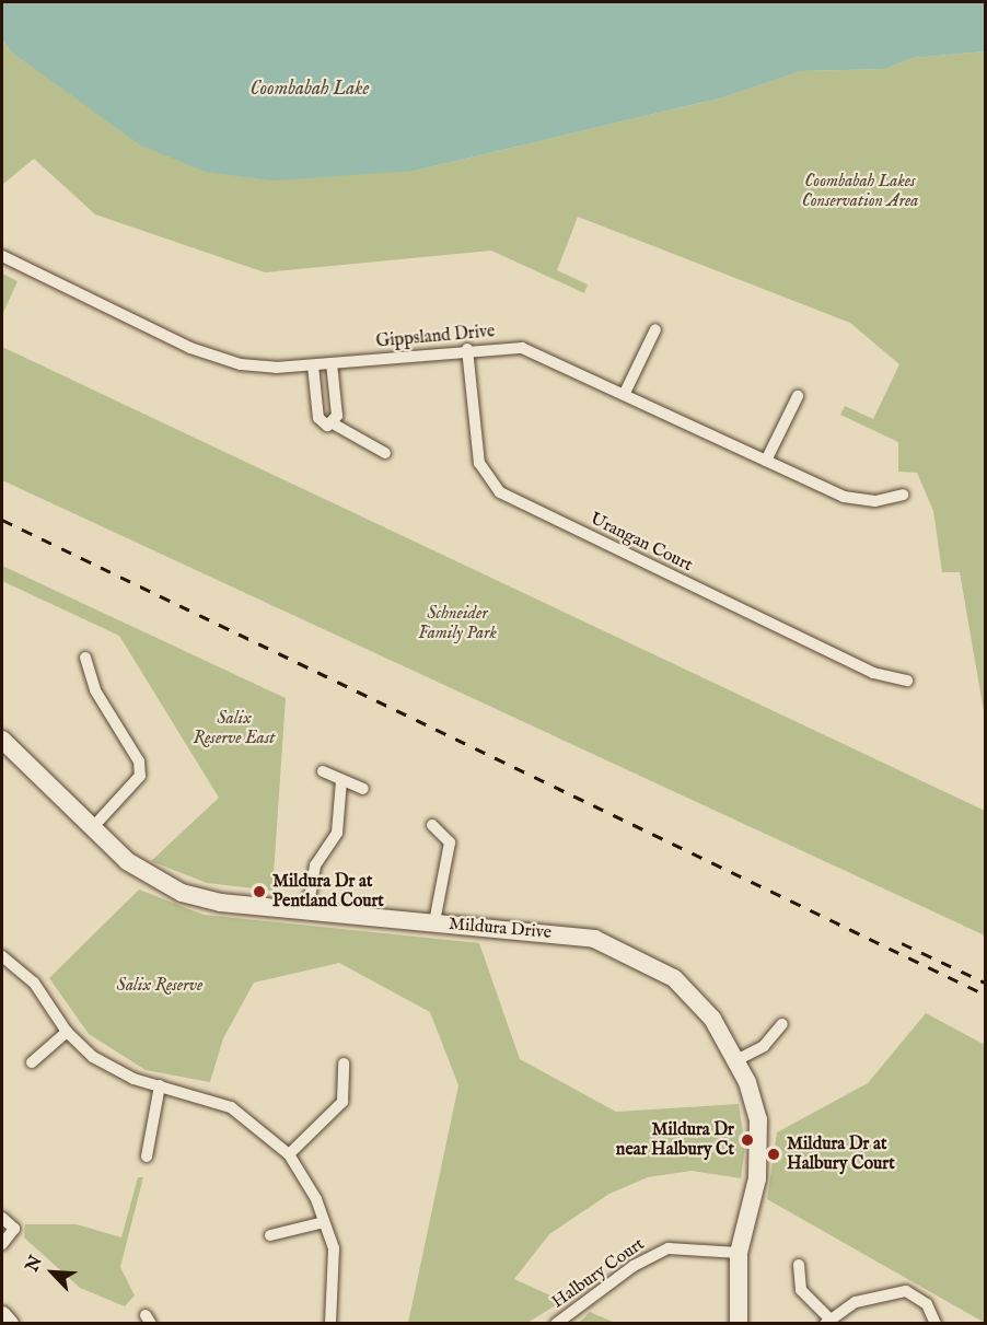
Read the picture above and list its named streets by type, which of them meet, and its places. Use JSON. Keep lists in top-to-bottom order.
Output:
{
  "streets": {
    "street": [
      "Gippsland Drive",
      "Urangan Court",
      "Mildura Drive",
      "Halbury Court"
    ]
  },
  "crossings": [
    ["Gippsland Drive", "Urangan Court"],
    ["Mildura Drive", "Halbury Court"]
  ],
  "water": ["Coombabah Lake"],
  "parks": [
    "Coombabah Lakes Conservation Area",
    "Schneider Family Park",
    "Salix Reserve East",
    "Salix Reserve"
  ],
  "places": ["Mildura Dr at Pentland Court", "Mildura Dr near Halbury Ct", "Mildura Dr at Halbury Court"],
  "north": "top left"
}
